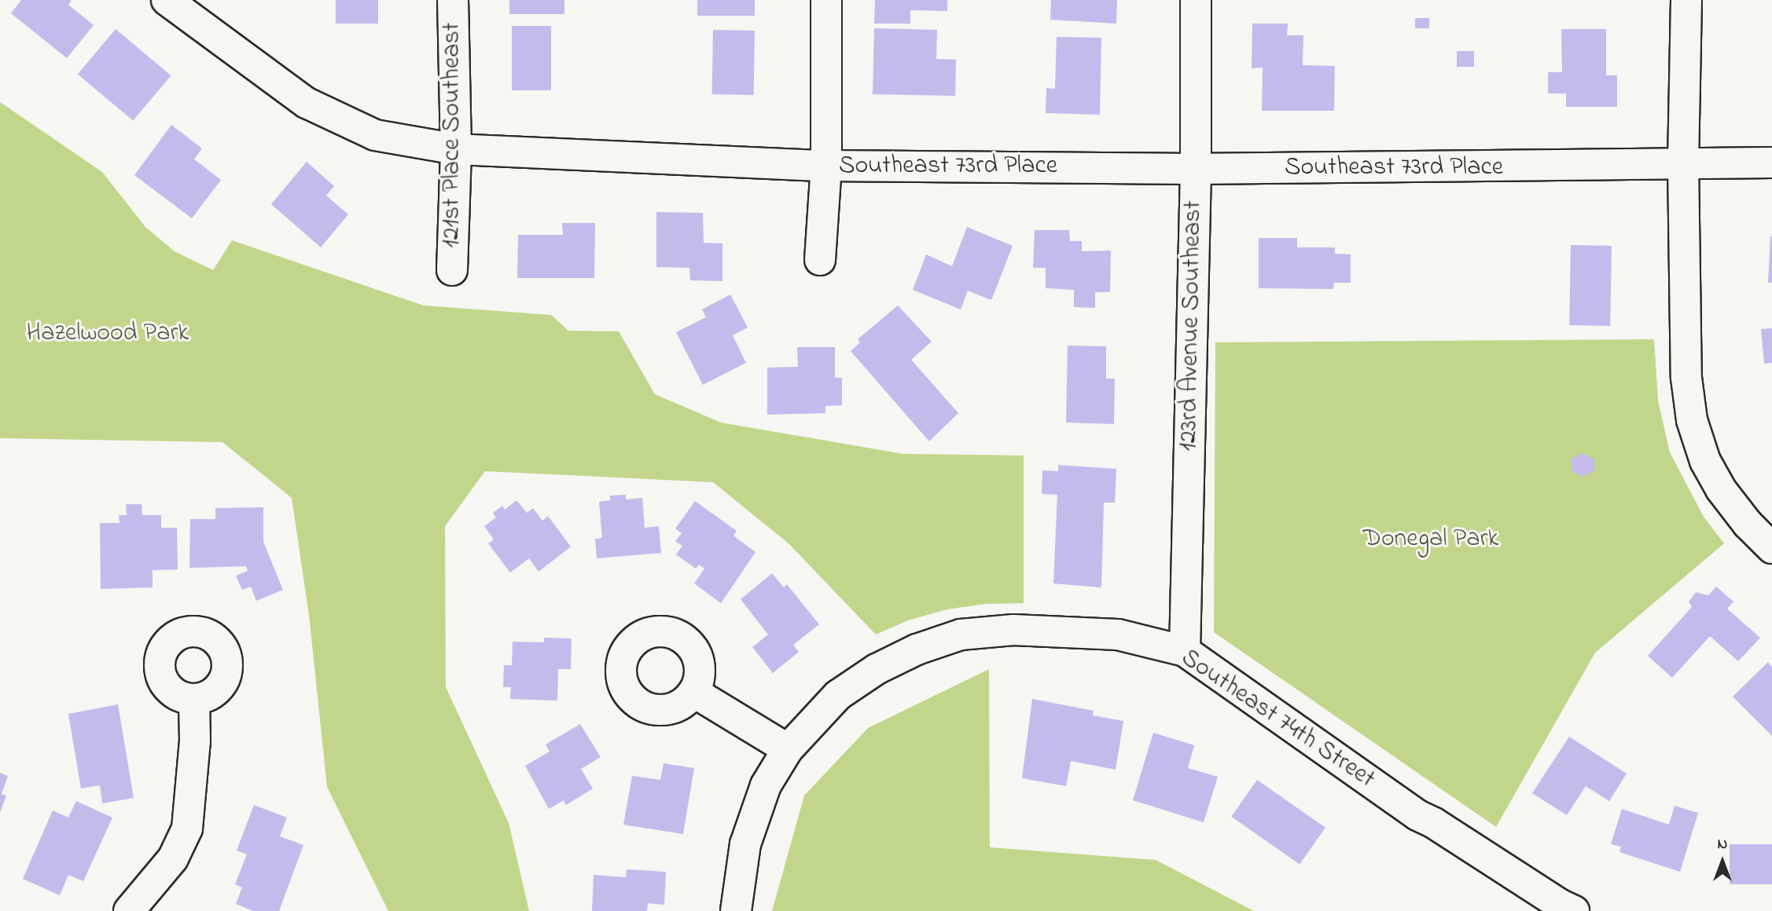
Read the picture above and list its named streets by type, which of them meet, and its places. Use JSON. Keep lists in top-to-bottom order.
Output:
{
  "streets": {
    "street": [
      "121st Place Southeast",
      "Southeast 73rd Place",
      "123rd Avenue Southeast",
      "Southeast 74th Street"
    ]
  },
  "crossings": [
    ["121st Place Southeast", "Southeast 73rd Place"],
    ["Southeast 73rd Place", "123rd Avenue Southeast"],
    ["123rd Avenue Southeast", "Southeast 74th Street"]
  ],
  "parks": ["Hazelwood Park", "Donegal Park"],
  "north": "top"
}
